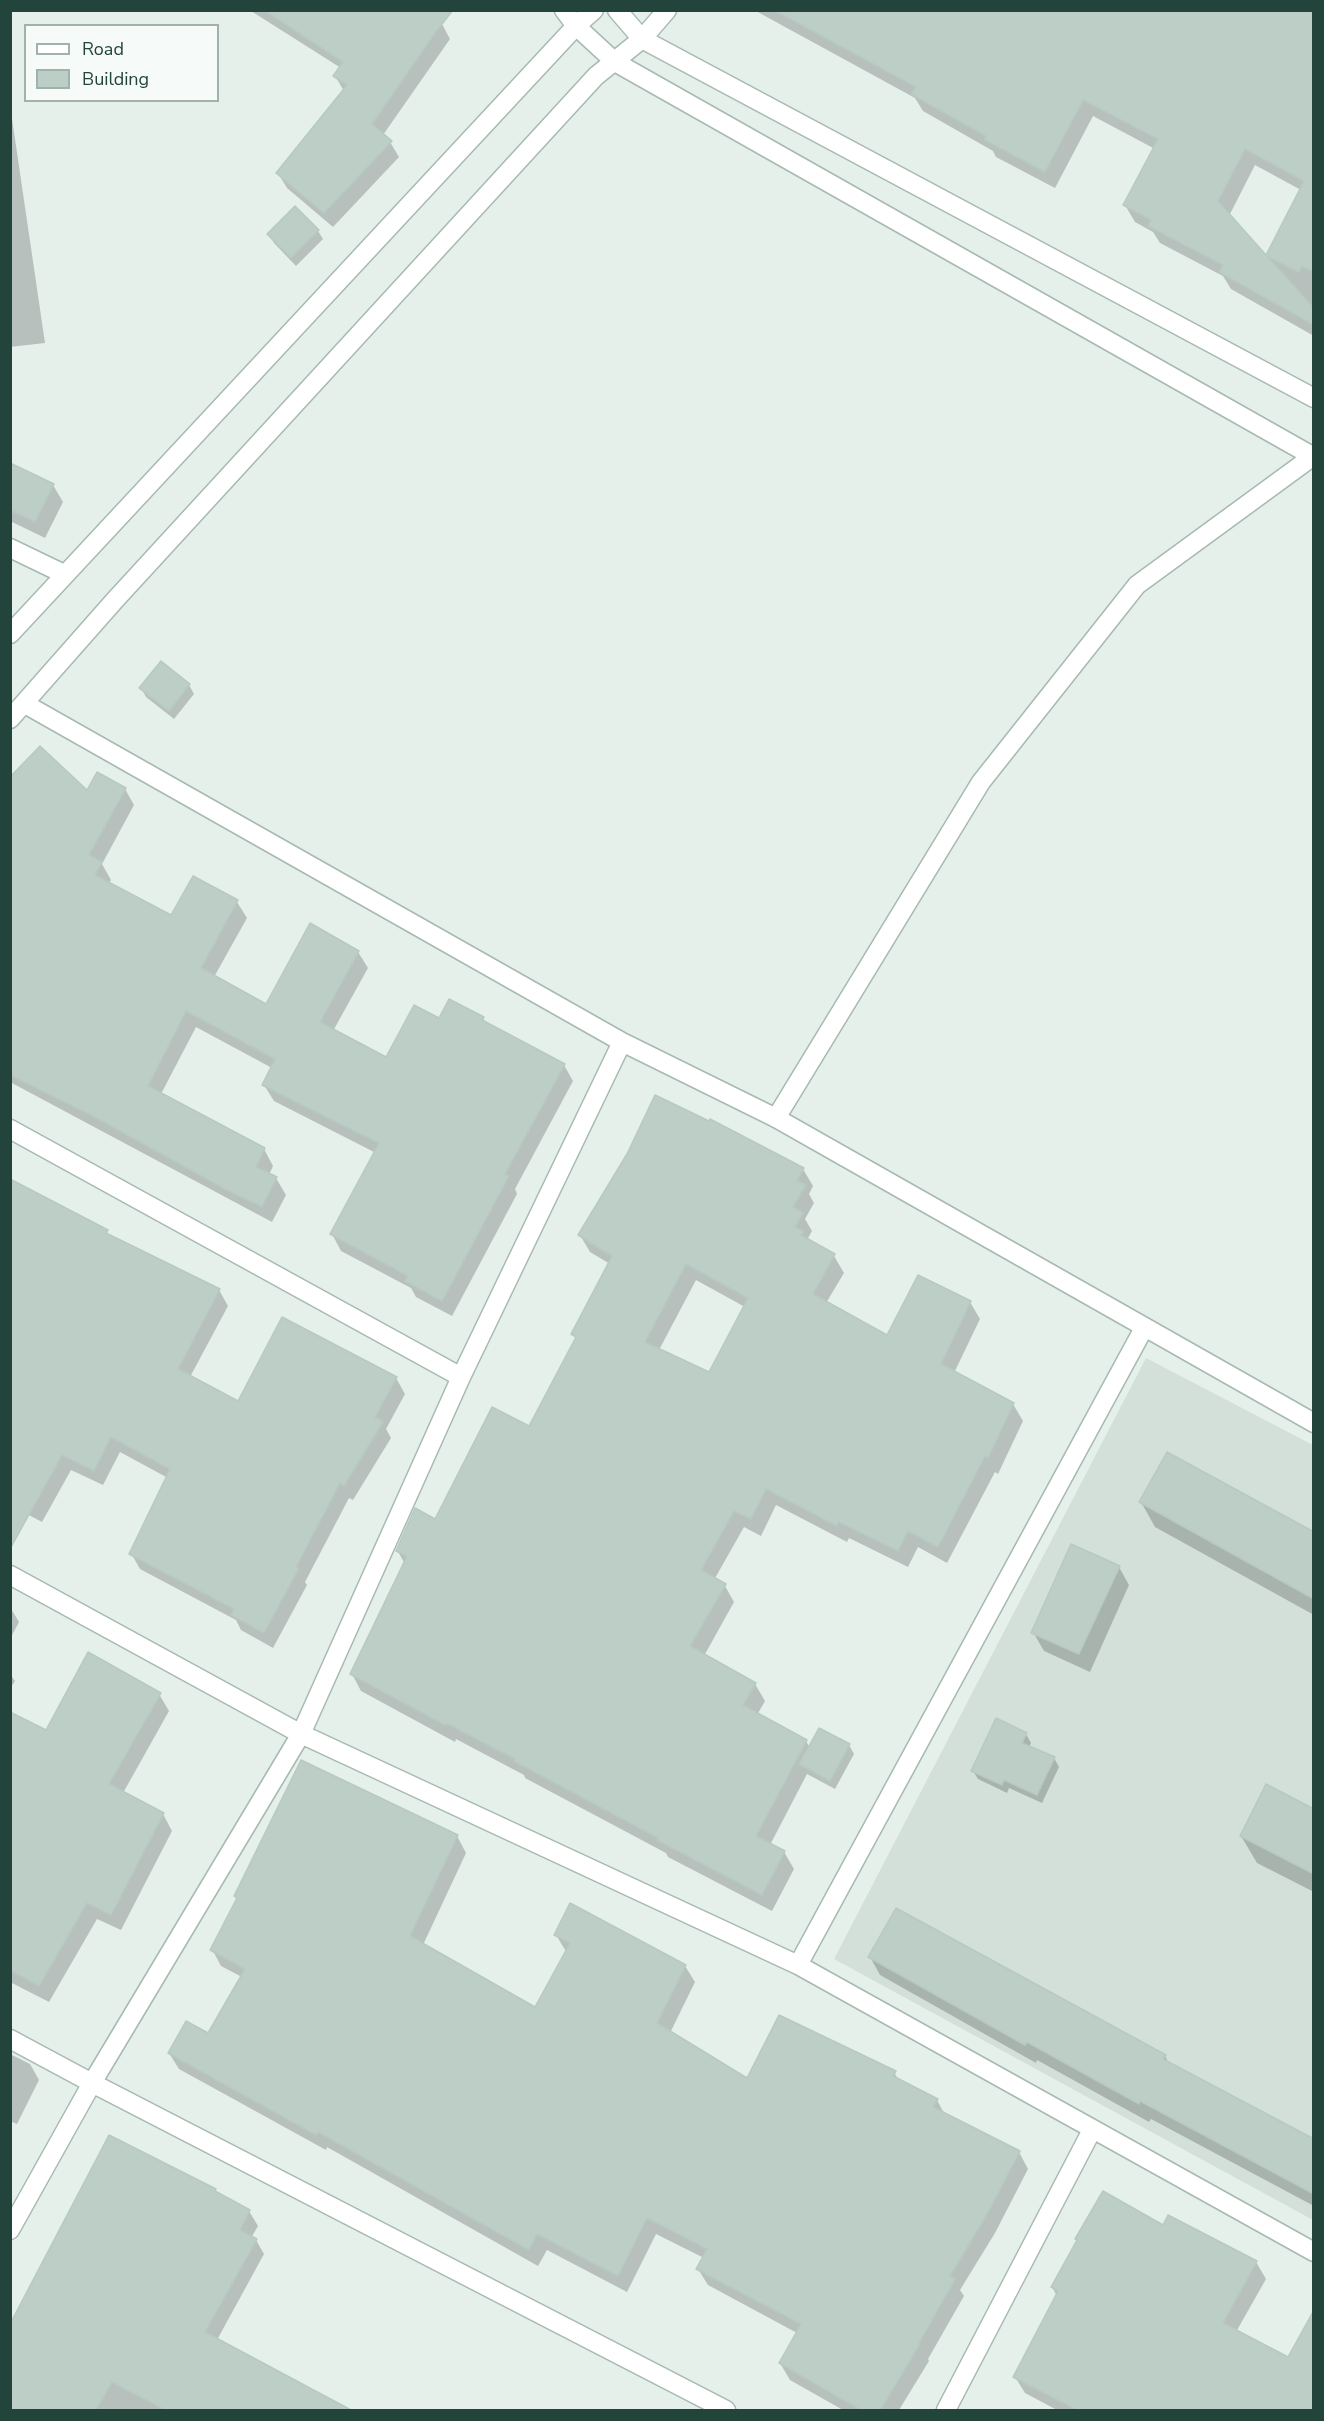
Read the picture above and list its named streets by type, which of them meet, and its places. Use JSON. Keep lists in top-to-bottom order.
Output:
{
  "legend": ["Road", "Building"]
}
